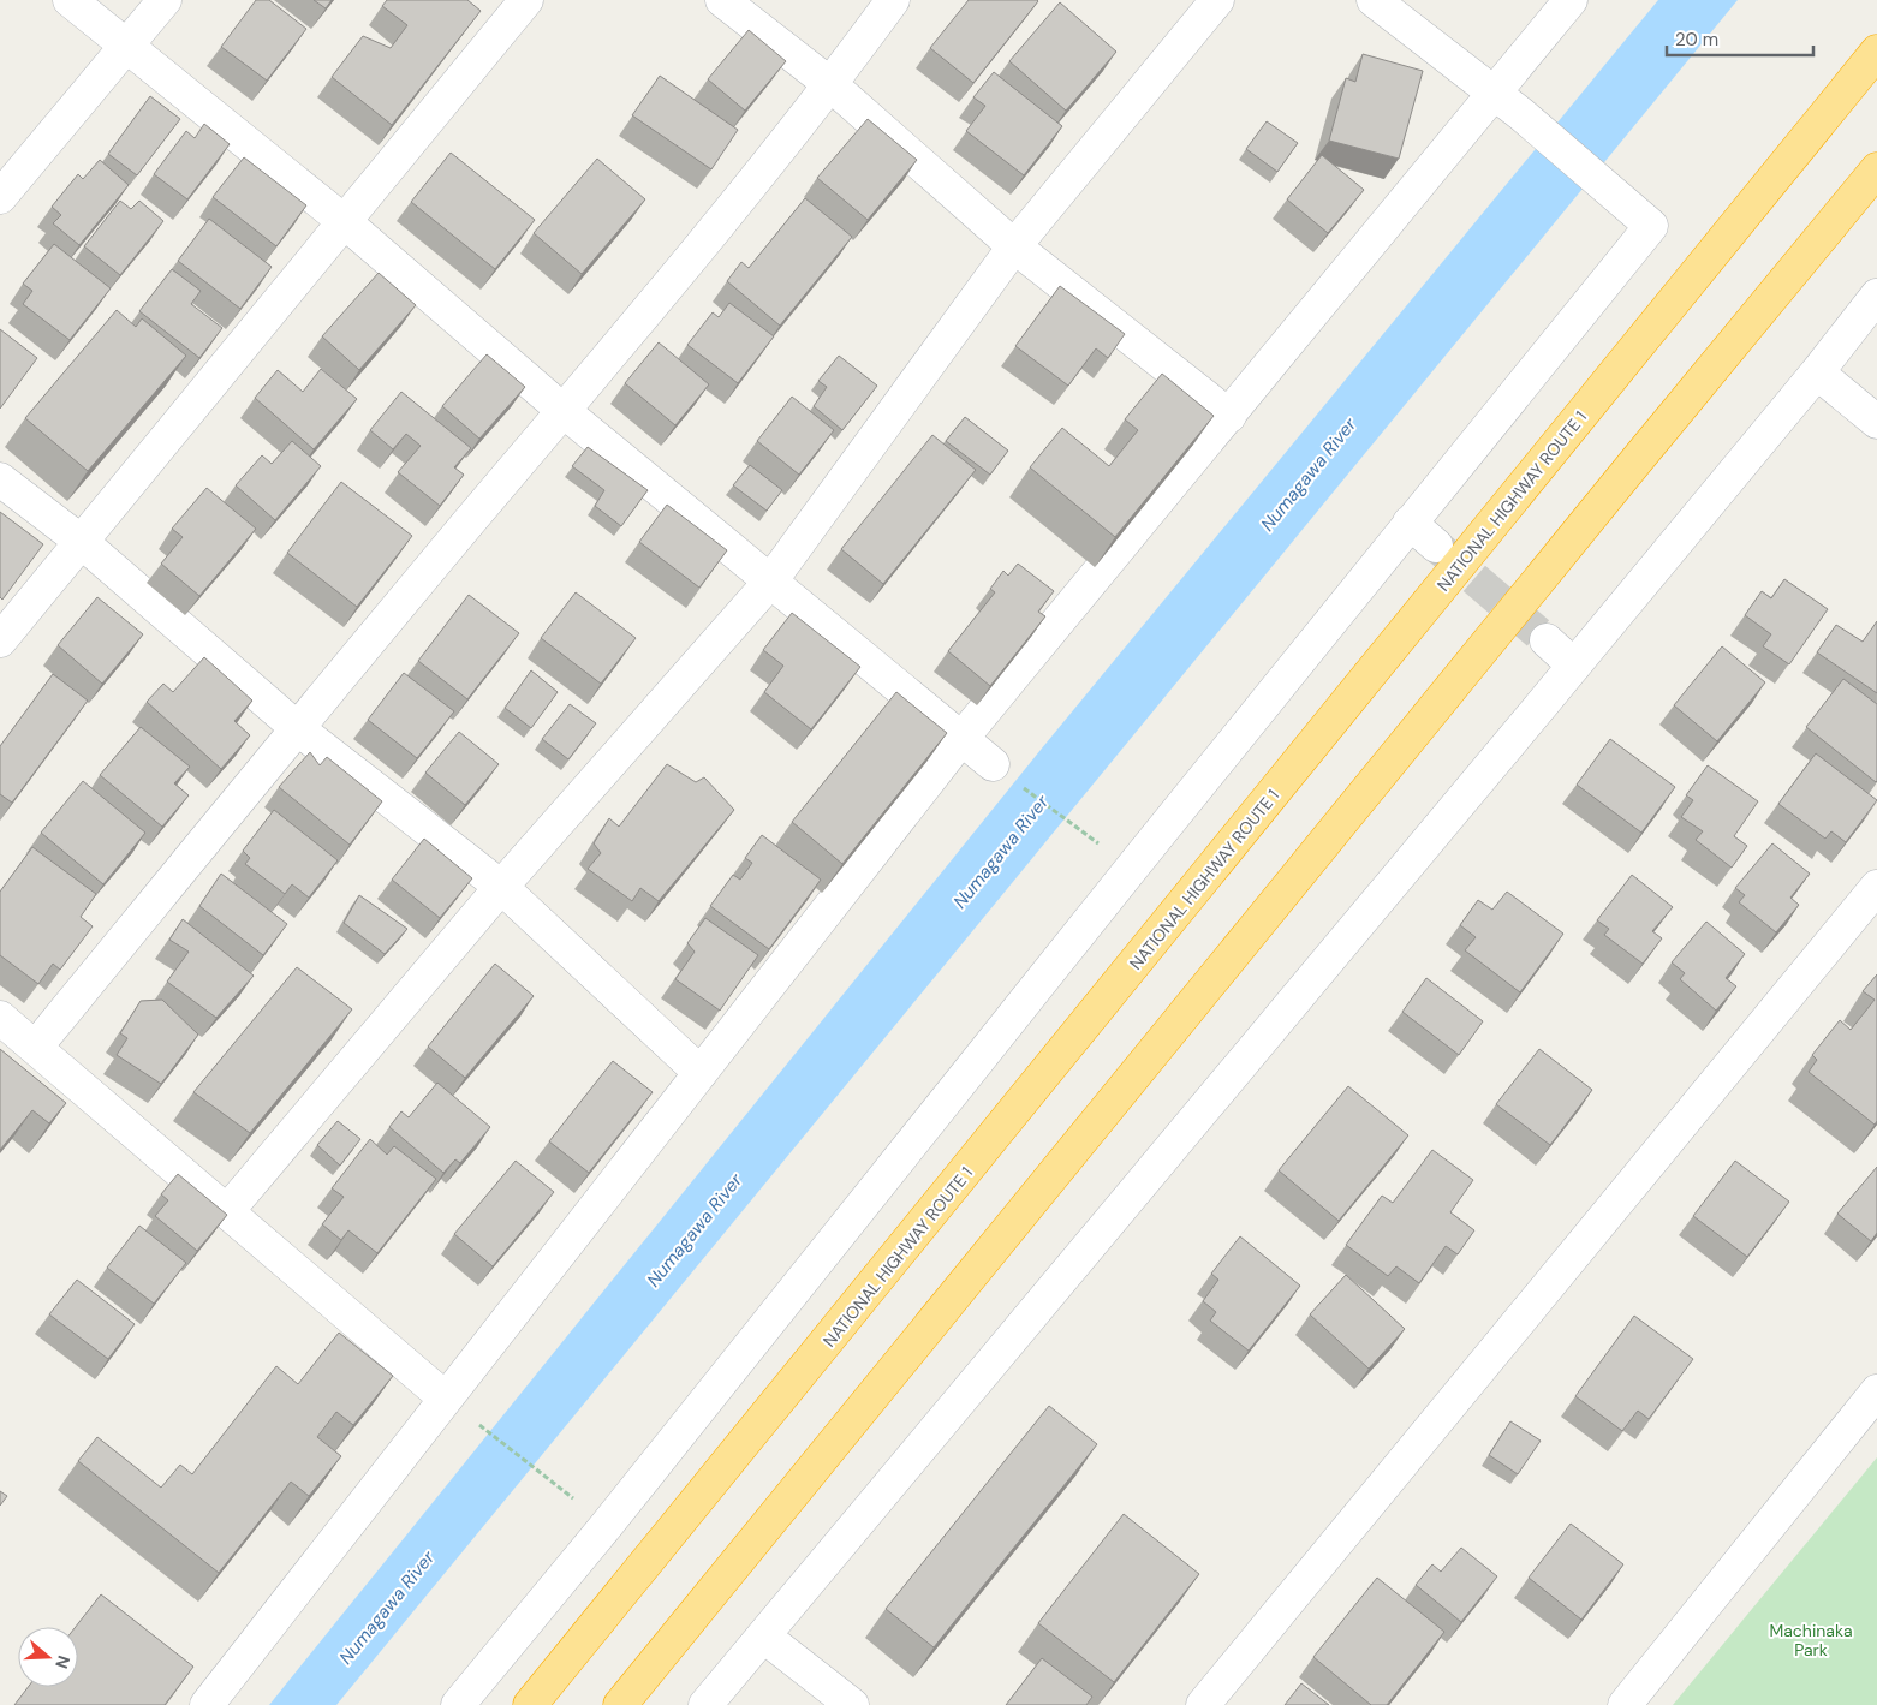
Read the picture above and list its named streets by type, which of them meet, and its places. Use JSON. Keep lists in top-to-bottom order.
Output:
{
  "streets": {
    "highway": ["NATIONAL HIGHWAY ROUTE 1"]
  },
  "water": ["Numagawa River"],
  "parks": ["Machinaka Park"],
  "scale_bar": "20 m",
  "north": "right"
}
